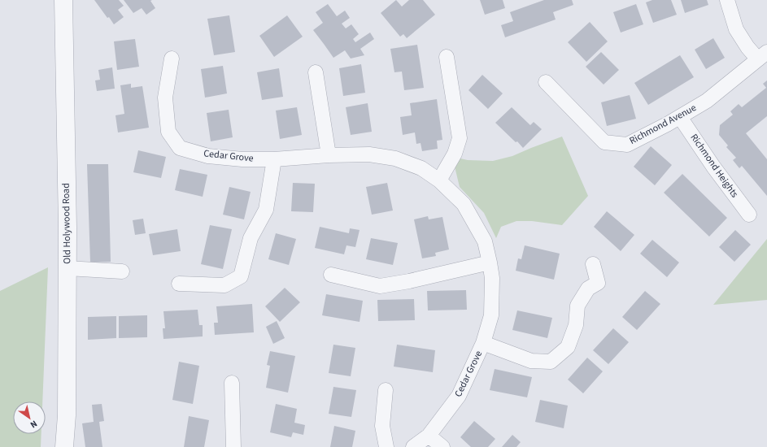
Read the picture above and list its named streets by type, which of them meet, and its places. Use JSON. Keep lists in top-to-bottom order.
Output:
{
  "streets": {
    "street": [
      "Richmond Avenue",
      "Cedar Grove",
      "Richmond Heights",
      "Old Holywood Road"
    ]
  },
  "crossings": [
    ["Richmond Avenue", "Richmond Heights"]
  ],
  "north": "bottom right"
}
